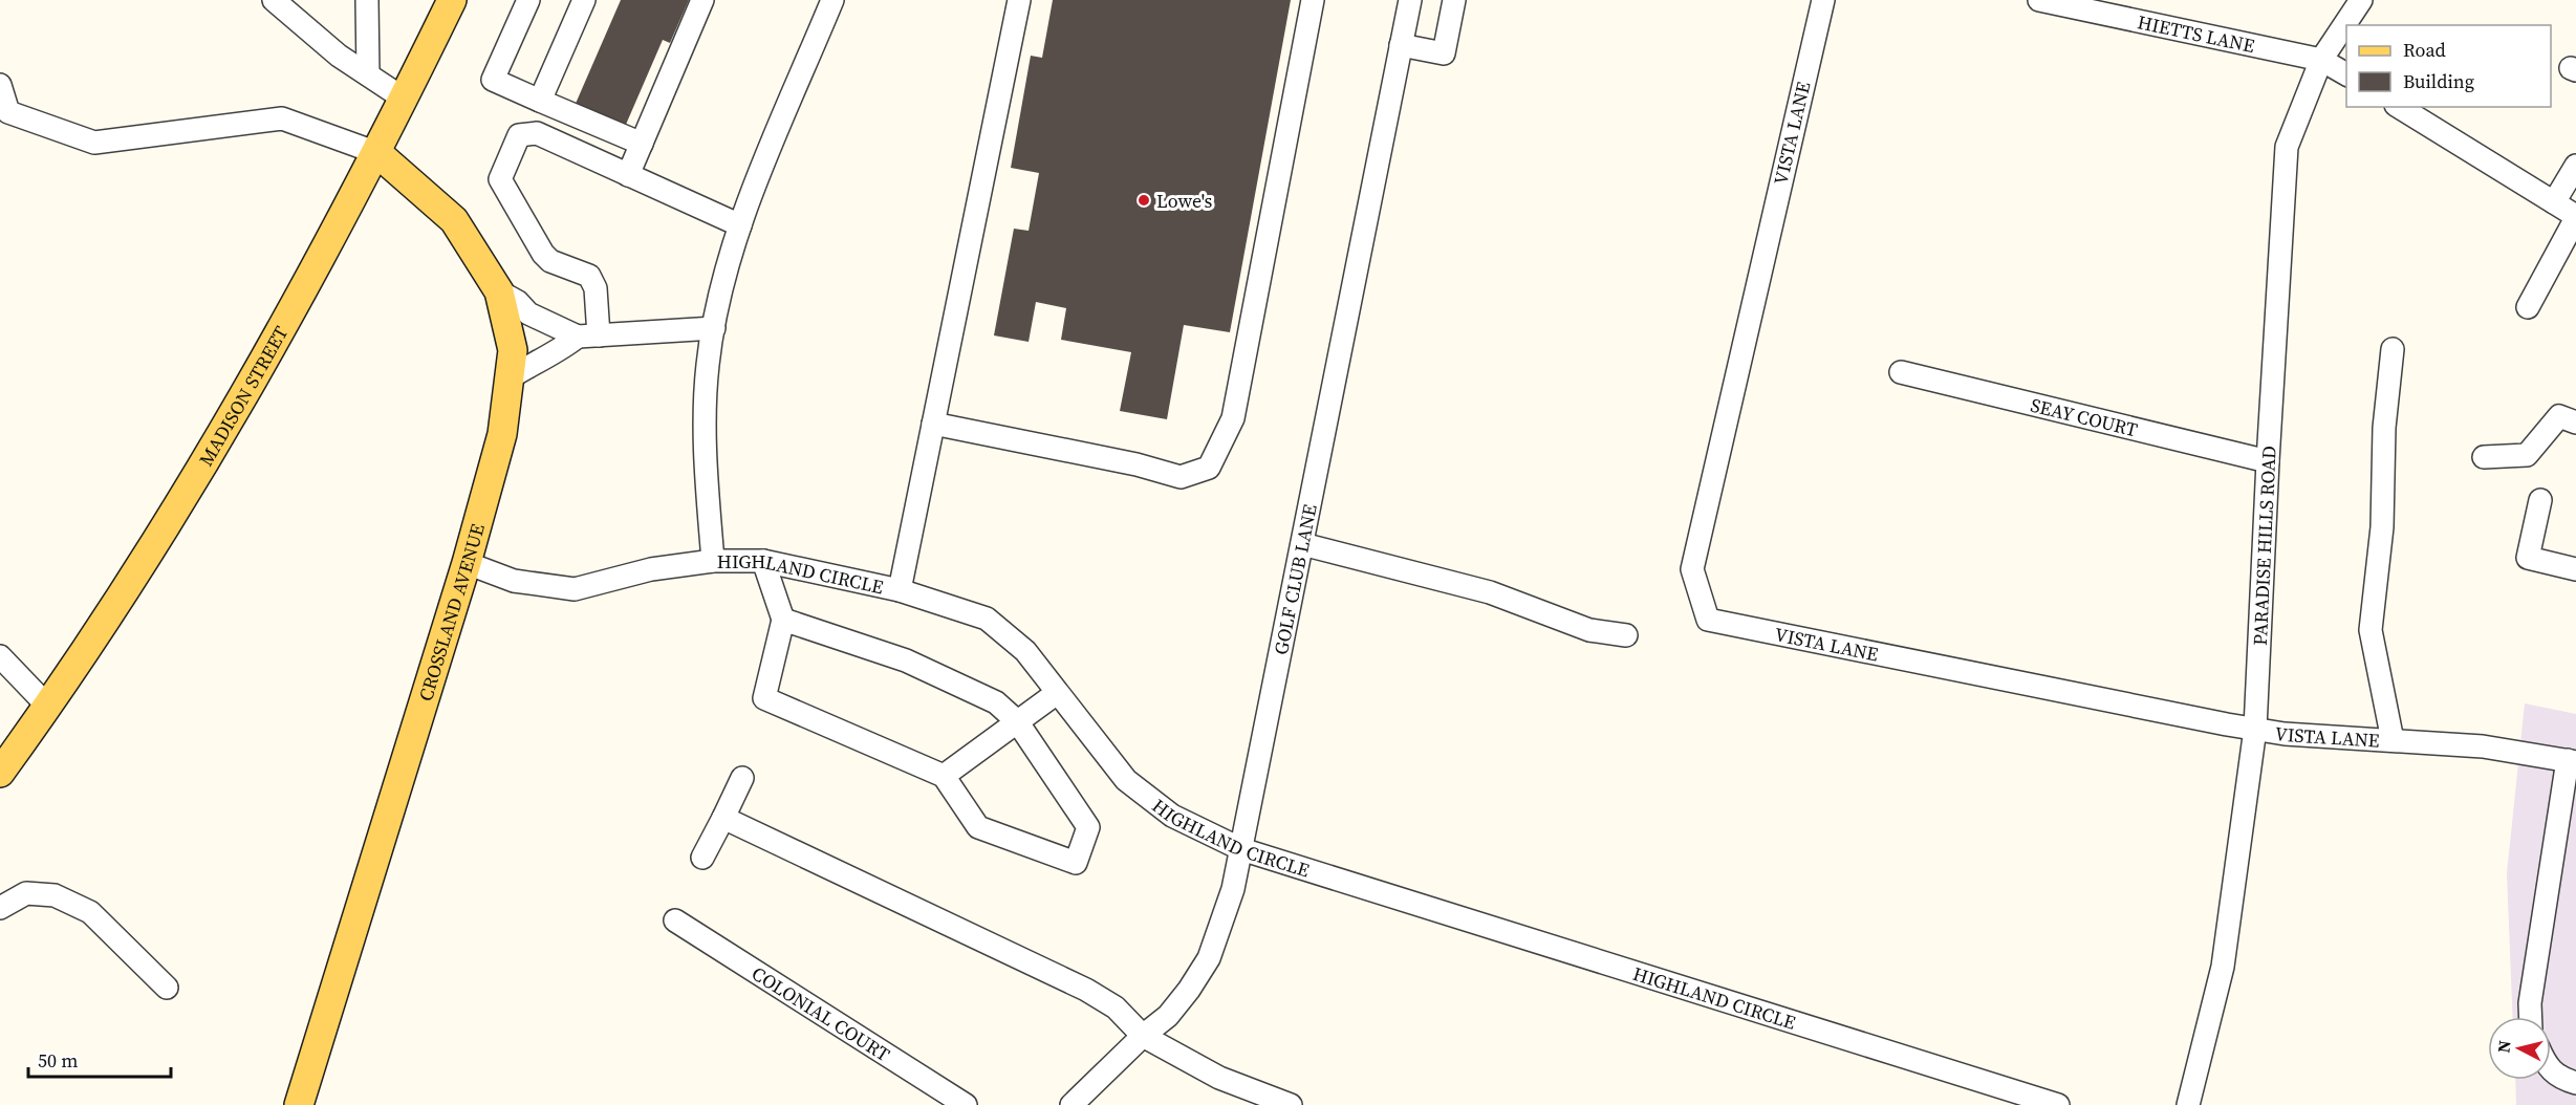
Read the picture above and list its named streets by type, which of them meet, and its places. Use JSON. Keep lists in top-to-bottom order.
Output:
{
  "streets": {
    "main road": ["MADISON STREET", "CROSSLAND AVENUE"],
    "street": [
      "HIETTS LANE",
      "VISTA LANE",
      "SEAY COURT",
      "PARADISE HILLS ROAD",
      "HIGHLAND CIRCLE",
      "GOLF CLUB LANE",
      "COLONIAL COURT"
    ]
  },
  "crossings": [
    ["HIETTS LANE", "PARADISE HILLS ROAD"],
    ["VISTA LANE", "PARADISE HILLS ROAD"],
    ["MADISON STREET", "CROSSLAND AVENUE"],
    ["SEAY COURT", "PARADISE HILLS ROAD"],
    ["HIGHLAND CIRCLE", "GOLF CLUB LANE"],
    ["HIGHLAND CIRCLE", "CROSSLAND AVENUE"]
  ],
  "places": ["Lowe's"],
  "legend": ["Road", "Building"],
  "scale_bar": "50 m",
  "north": "left"
}
